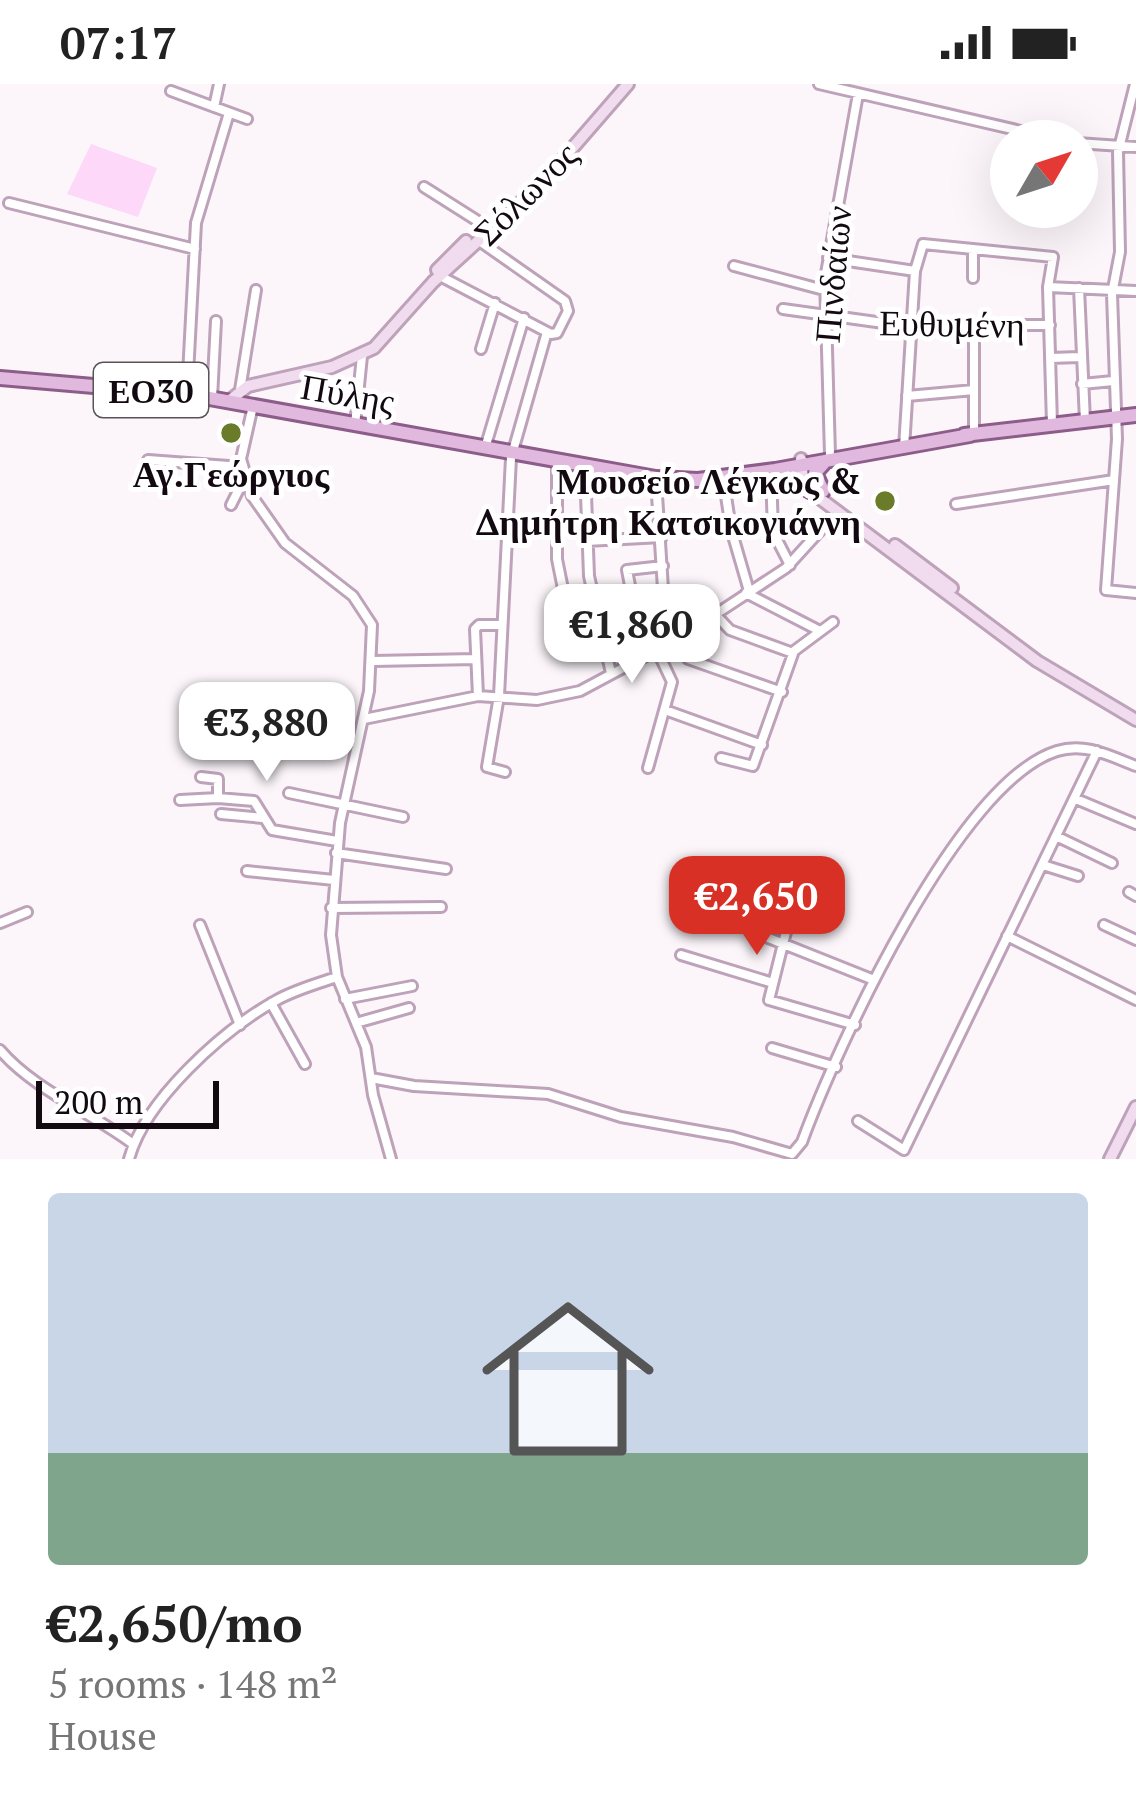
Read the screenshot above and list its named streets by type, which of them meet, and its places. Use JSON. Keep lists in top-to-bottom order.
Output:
{
  "streets": {
    "main road": ["Σόλωνος", "ΕΟ30", "Πύλης"],
    "street": ["Πινδαίων", "Ευθυμένη"]
  },
  "crossings": [
    ["Πινδαίων", "Ευθυμένη"],
    ["Πινδαίων", "Πύλης"],
    ["ΕΟ30", "Πύλης"]
  ],
  "places": ["Αγ.Γεώργιος", "Μουσείο Λέγκως & Δημήτρη Κατσικογιάννη"],
  "scale_bar": "200 m",
  "north": "top right",
  "page": {
    "status": "07:17",
    "price": ["€1,860", "€3,880", "€2,650"],
    "scale": "200 m",
    "list": [
      {
        "name": "€2,650/mo",
        "note": "5 rooms · 148 m² · House"
      }
    ]
  }
}
